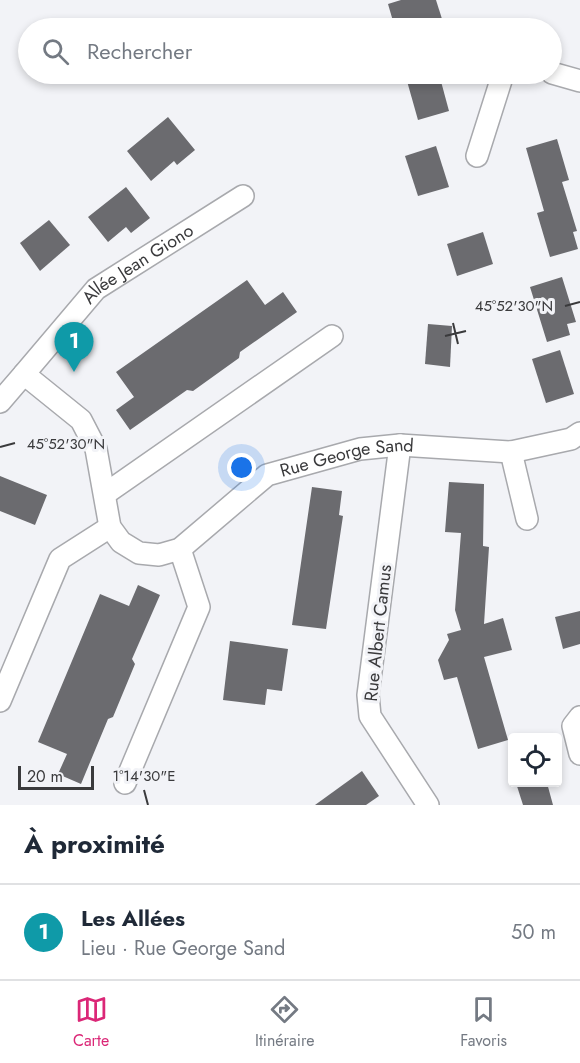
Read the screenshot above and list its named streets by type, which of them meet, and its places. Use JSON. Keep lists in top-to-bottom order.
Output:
{
  "streets": {
    "street": ["Allée Jean Giono", "Rue George Sand", "Rue Albert Camus"]
  },
  "crossings": [
    ["Rue George Sand", "Rue Albert Camus"]
  ],
  "scale_bar": "20 m",
  "page": {
    "search": "Rechercher",
    "pins": "1",
    "scale": "20 m",
    "heading": "À proximité",
    "list": [
      {
        "mark": "1",
        "name": "Les Allées",
        "note": "Lieu · Rue George Sand",
        "value": "50 m"
      }
    ],
    "nav": ["Carte", "Itinéraire", "Favoris"]
  },
  "coordinates": ["45°52'30\"N", "1°14'30\"E"]
}
